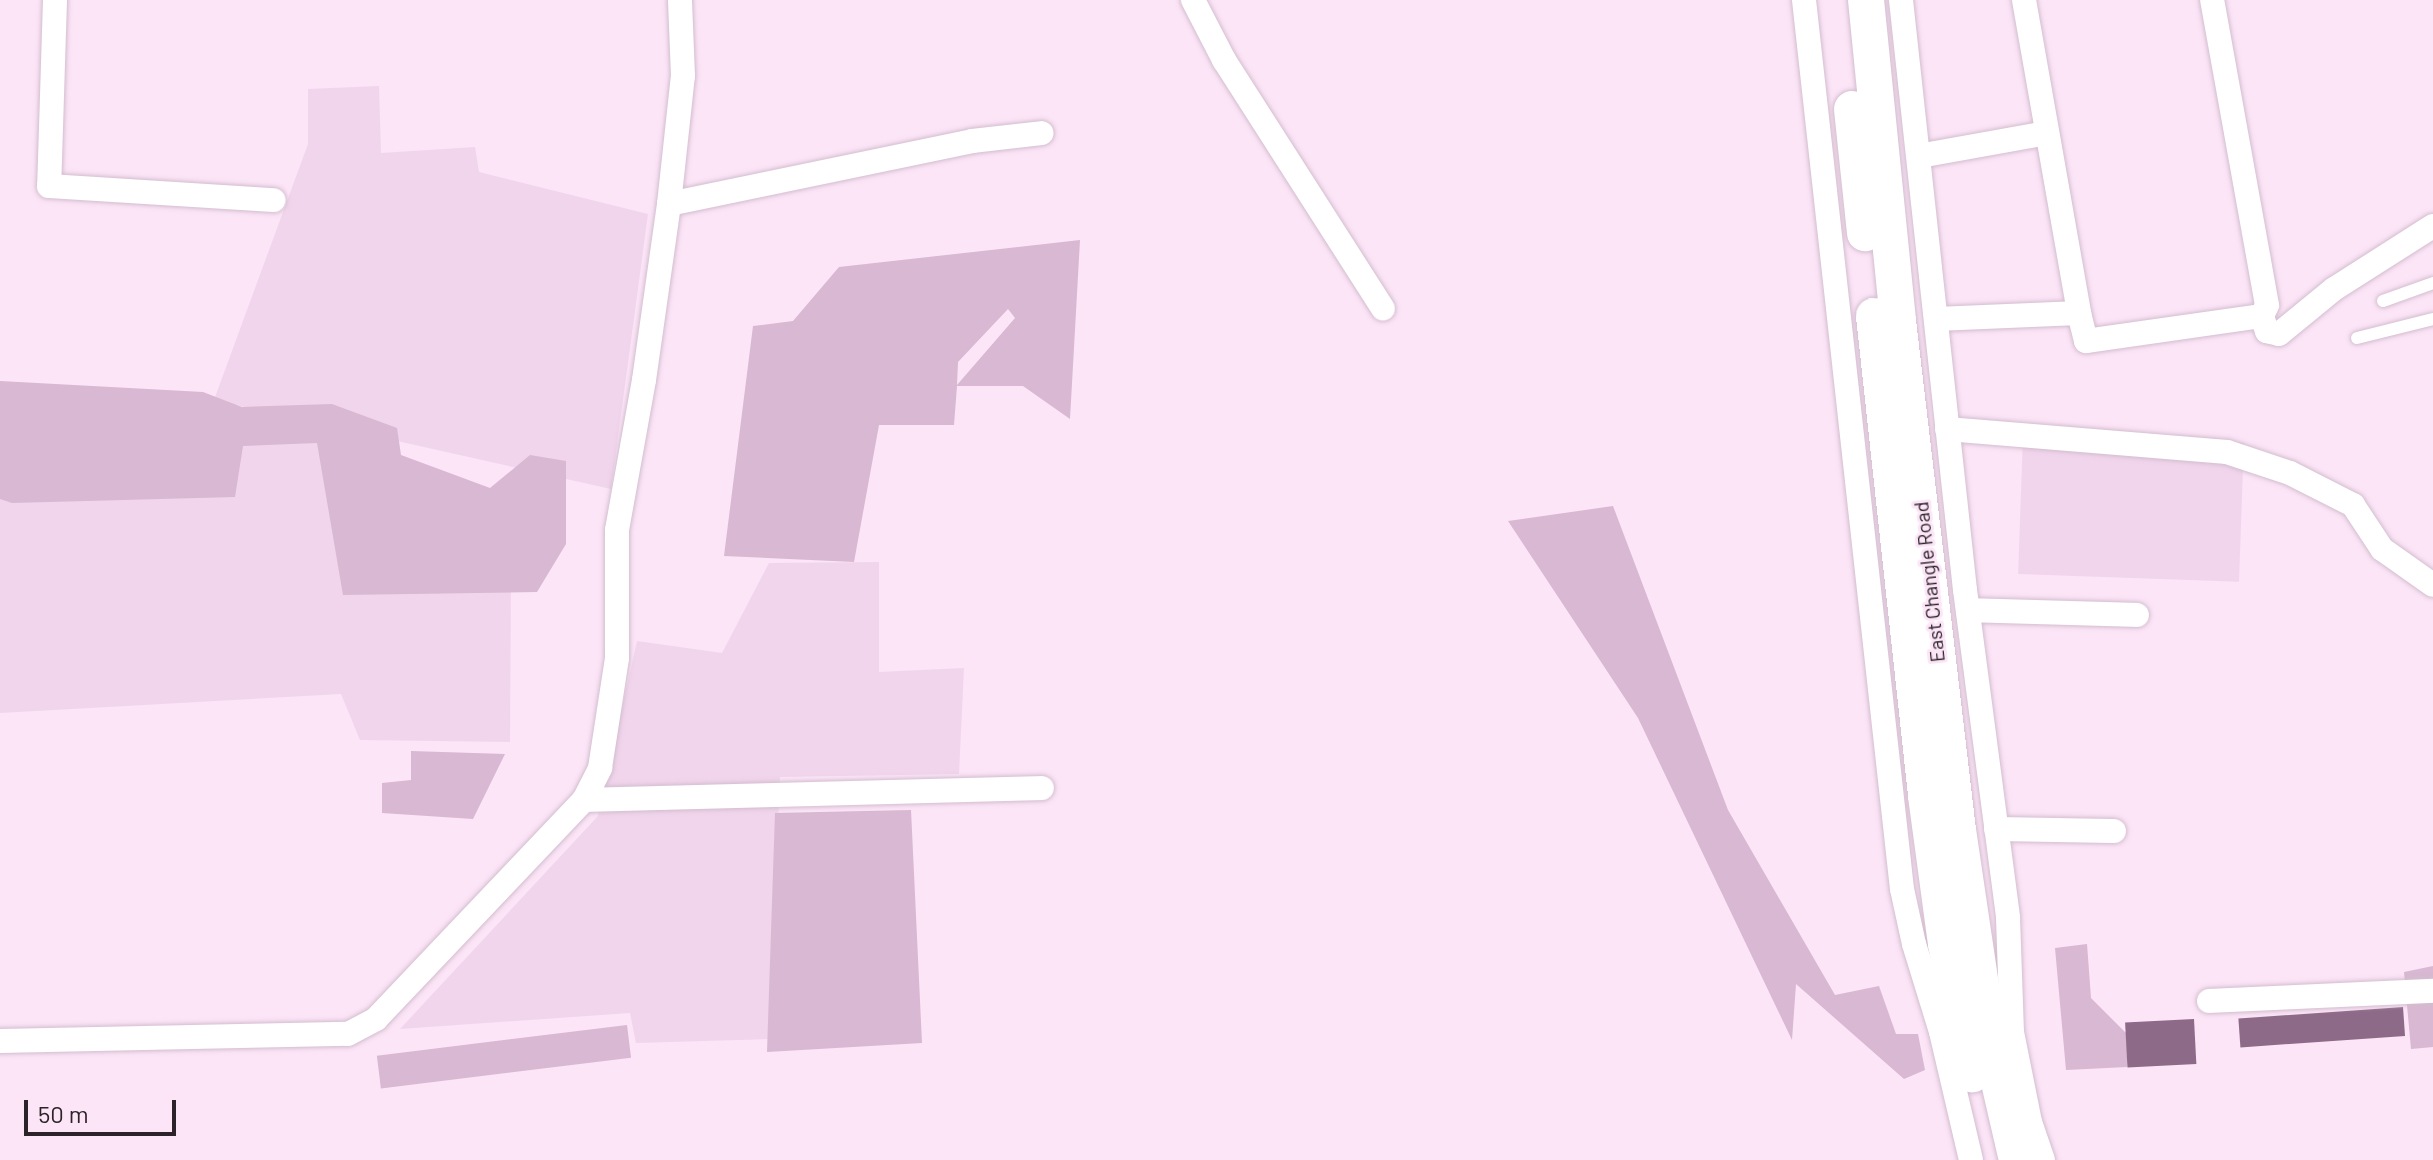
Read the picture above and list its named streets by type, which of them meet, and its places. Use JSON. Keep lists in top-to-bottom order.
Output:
{
  "streets": {
    "main road": ["East Changle Road"]
  },
  "scale_bar": "50 m"
}
